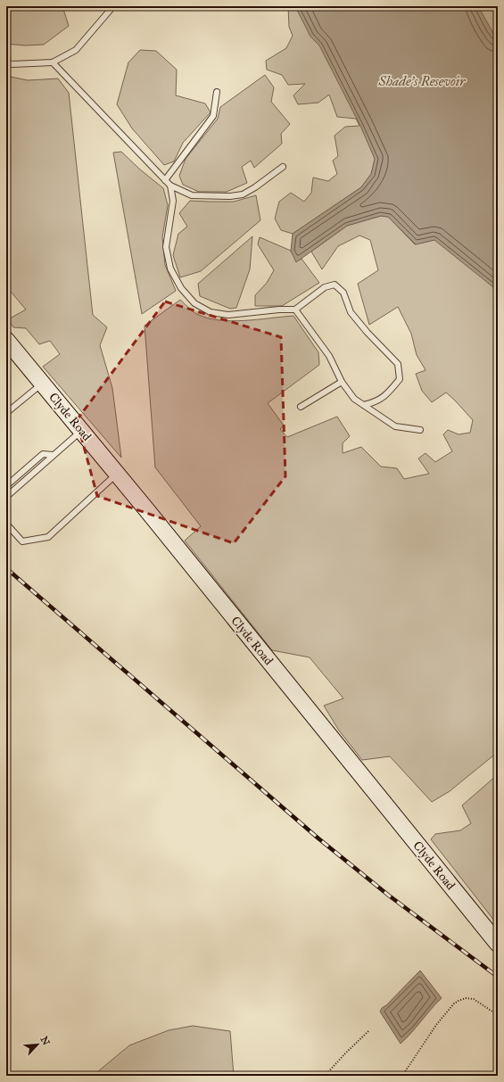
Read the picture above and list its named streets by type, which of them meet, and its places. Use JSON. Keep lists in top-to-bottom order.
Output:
{
  "streets": {
    "main road": ["Clyde Road"]
  },
  "water": ["Shade’s Resevoir"],
  "north": "top right"
}
